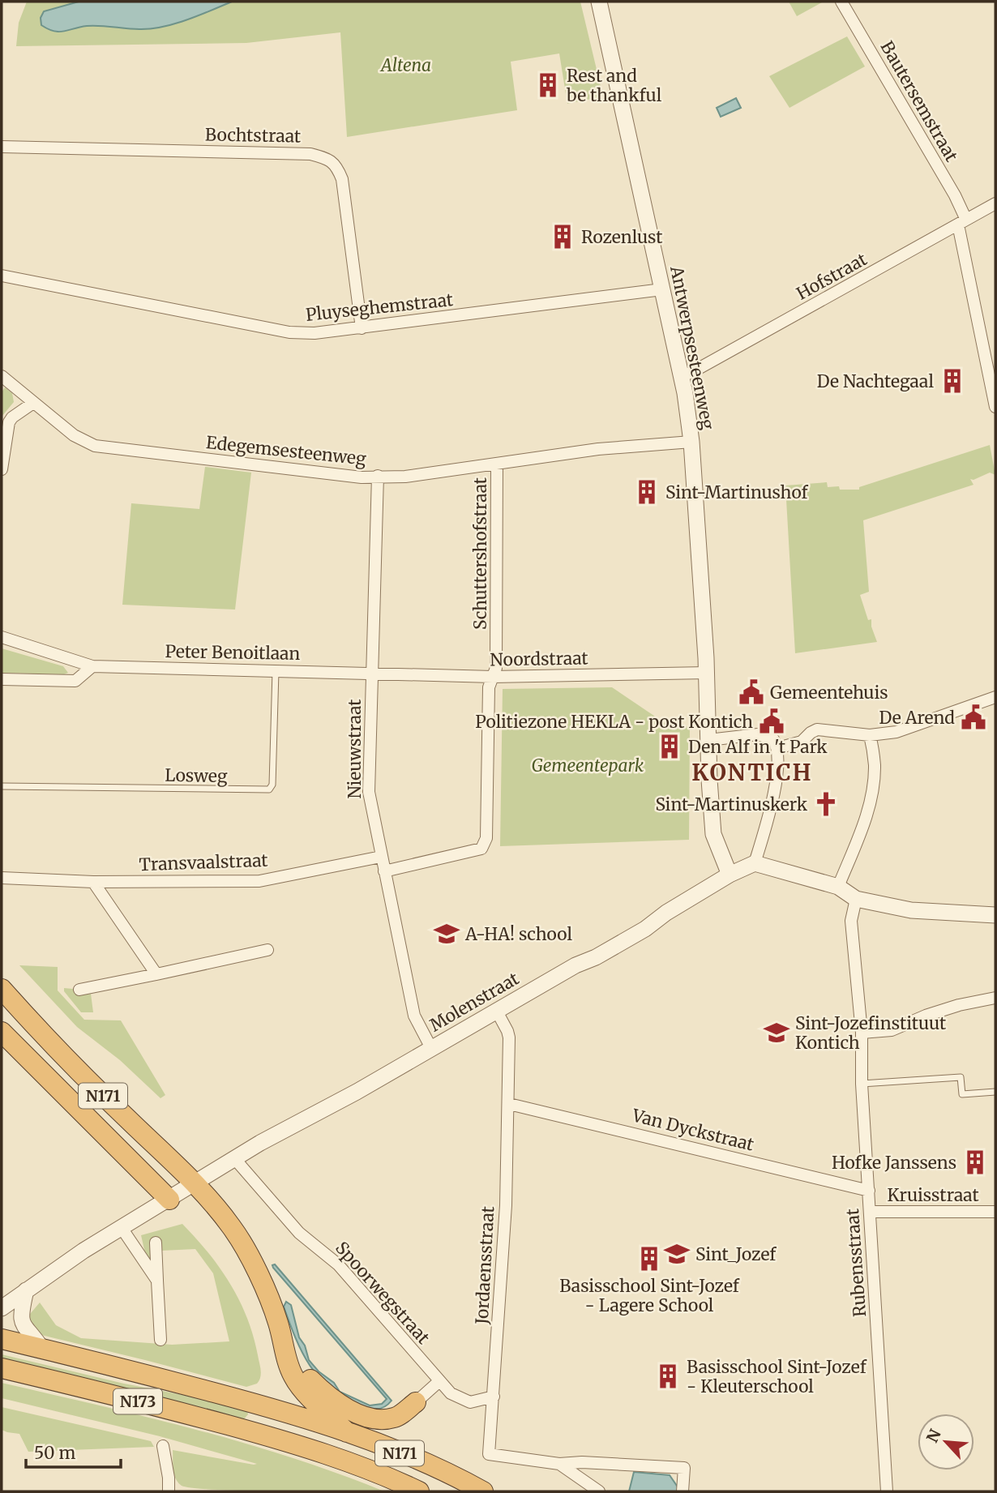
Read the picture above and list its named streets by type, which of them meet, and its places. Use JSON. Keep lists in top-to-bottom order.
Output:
{
  "streets": {
    "highway": ["N171", "N173"],
    "street": [
      "Bautersemstraat",
      "Bochtstraat",
      "Hofstraat",
      "Pluyseghemstraat",
      "Antwerpsesteenweg",
      "Edegemsesteenweg",
      "Schuttershofstraat",
      "Peter Benoitlaan",
      "Noordstraat",
      "Nieuwstraat",
      "Transvaalstraat",
      "Molenstraat",
      "Van Dyckstraat",
      "Kruisstraat",
      "Rubensstraat",
      "Jordaensstraat",
      "Spoorwegstraat"
    ],
    "lane": ["Losweg"]
  },
  "crossings": [
    ["Bautersemstraat", "Hofstraat"],
    ["Bochtstraat", "Pluyseghemstraat"],
    ["Hofstraat", "Antwerpsesteenweg"],
    ["Pluyseghemstraat", "Antwerpsesteenweg"],
    ["Antwerpsesteenweg", "Edegemsesteenweg"],
    ["Antwerpsesteenweg", "Noordstraat"],
    ["Antwerpsesteenweg", "Molenstraat"],
    ["Edegemsesteenweg", "Schuttershofstraat"],
    ["Edegemsesteenweg", "Nieuwstraat"],
    ["Schuttershofstraat", "Noordstraat"],
    ["Schuttershofstraat", "Nieuwstraat"],
    ["Peter Benoitlaan", "Noordstraat"],
    ["Peter Benoitlaan", "Nieuwstraat"],
    ["Peter Benoitlaan", "Losweg"],
    ["Noordstraat", "Nieuwstraat"],
    ["Nieuwstraat", "Transvaalstraat"],
    ["Nieuwstraat", "Molenstraat"],
    ["Molenstraat", "N171"],
    ["Molenstraat", "Jordaensstraat"],
    ["Molenstraat", "Spoorwegstraat"],
    ["N171", "N173"],
    ["Van Dyckstraat", "Rubensstraat"],
    ["Van Dyckstraat", "Jordaensstraat"],
    ["Kruisstraat", "Rubensstraat"],
    ["Jordaensstraat", "Spoorwegstraat"]
  ],
  "districts": ["KONTICH"],
  "parks": ["Altena", "Gemeentepark"],
  "places": {
    "building": [
      "Rest and be thankful",
      "Rozenlust",
      "De Nachtegaal",
      "Sint-Martinushof",
      "Den Alf in 't Park",
      "Hofke Janssens",
      "Basisschool Sint-Jozef - Lagere School",
      "Basisschool Sint-Jozef - Kleuterschool"
    ],
    "public building": ["Gemeentehuis", "De Arend", "Politiezone HEKLA - post Kontich"],
    "church": ["Sint-Martinuskerk"],
    "school or university": ["A-HA! school", "Sint-Jozefinstituut Kontich", "Sint_Jozef"]
  },
  "scale_bar": "50 m",
  "north": "top left"
}
